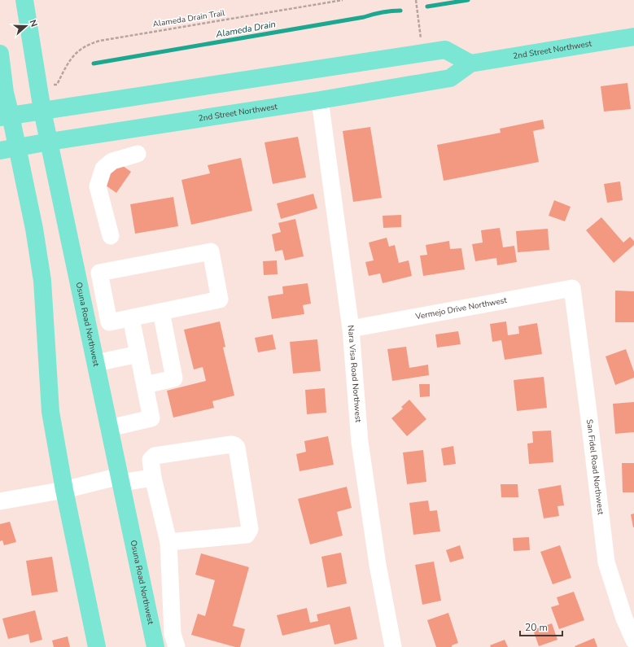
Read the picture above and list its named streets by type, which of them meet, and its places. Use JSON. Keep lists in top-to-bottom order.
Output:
{
  "streets": {
    "main road": ["2nd Street Northwest", "Osuna Road Northwest"],
    "street": ["Vermejo Drive Northwest", "Nara Visa Road Northwest", "San Fidel Road Northwest"],
    "path": ["Alameda Drain Trail"]
  },
  "crossings": [
    ["2nd Street Northwest", "Osuna Road Northwest"],
    ["2nd Street Northwest", "Nara Visa Road Northwest"],
    ["Vermejo Drive Northwest", "Nara Visa Road Northwest"],
    ["Vermejo Drive Northwest", "San Fidel Road Northwest"]
  ],
  "water": ["Alameda Drain"],
  "scale_bar": "20 m",
  "north": "right"
}
